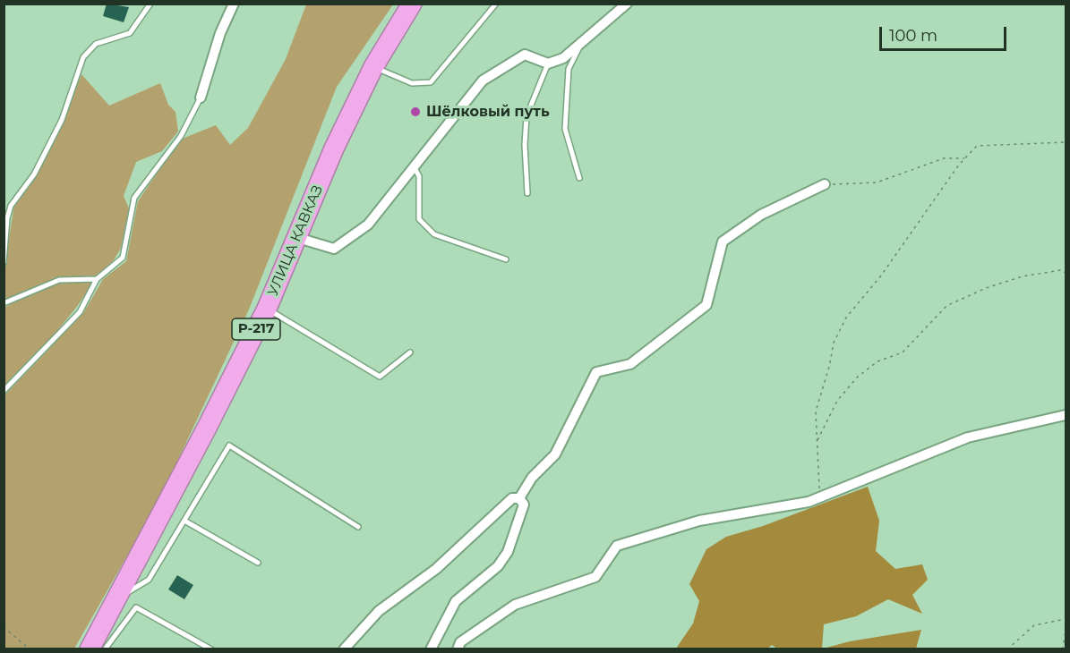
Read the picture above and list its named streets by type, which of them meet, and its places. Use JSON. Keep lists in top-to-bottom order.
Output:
{
  "streets": {
    "highway": ["УЛИЦА КАВКАЗ", "Р-217"]
  },
  "places": ["Шёлковый путь"],
  "scale_bar": "100 m"
}
